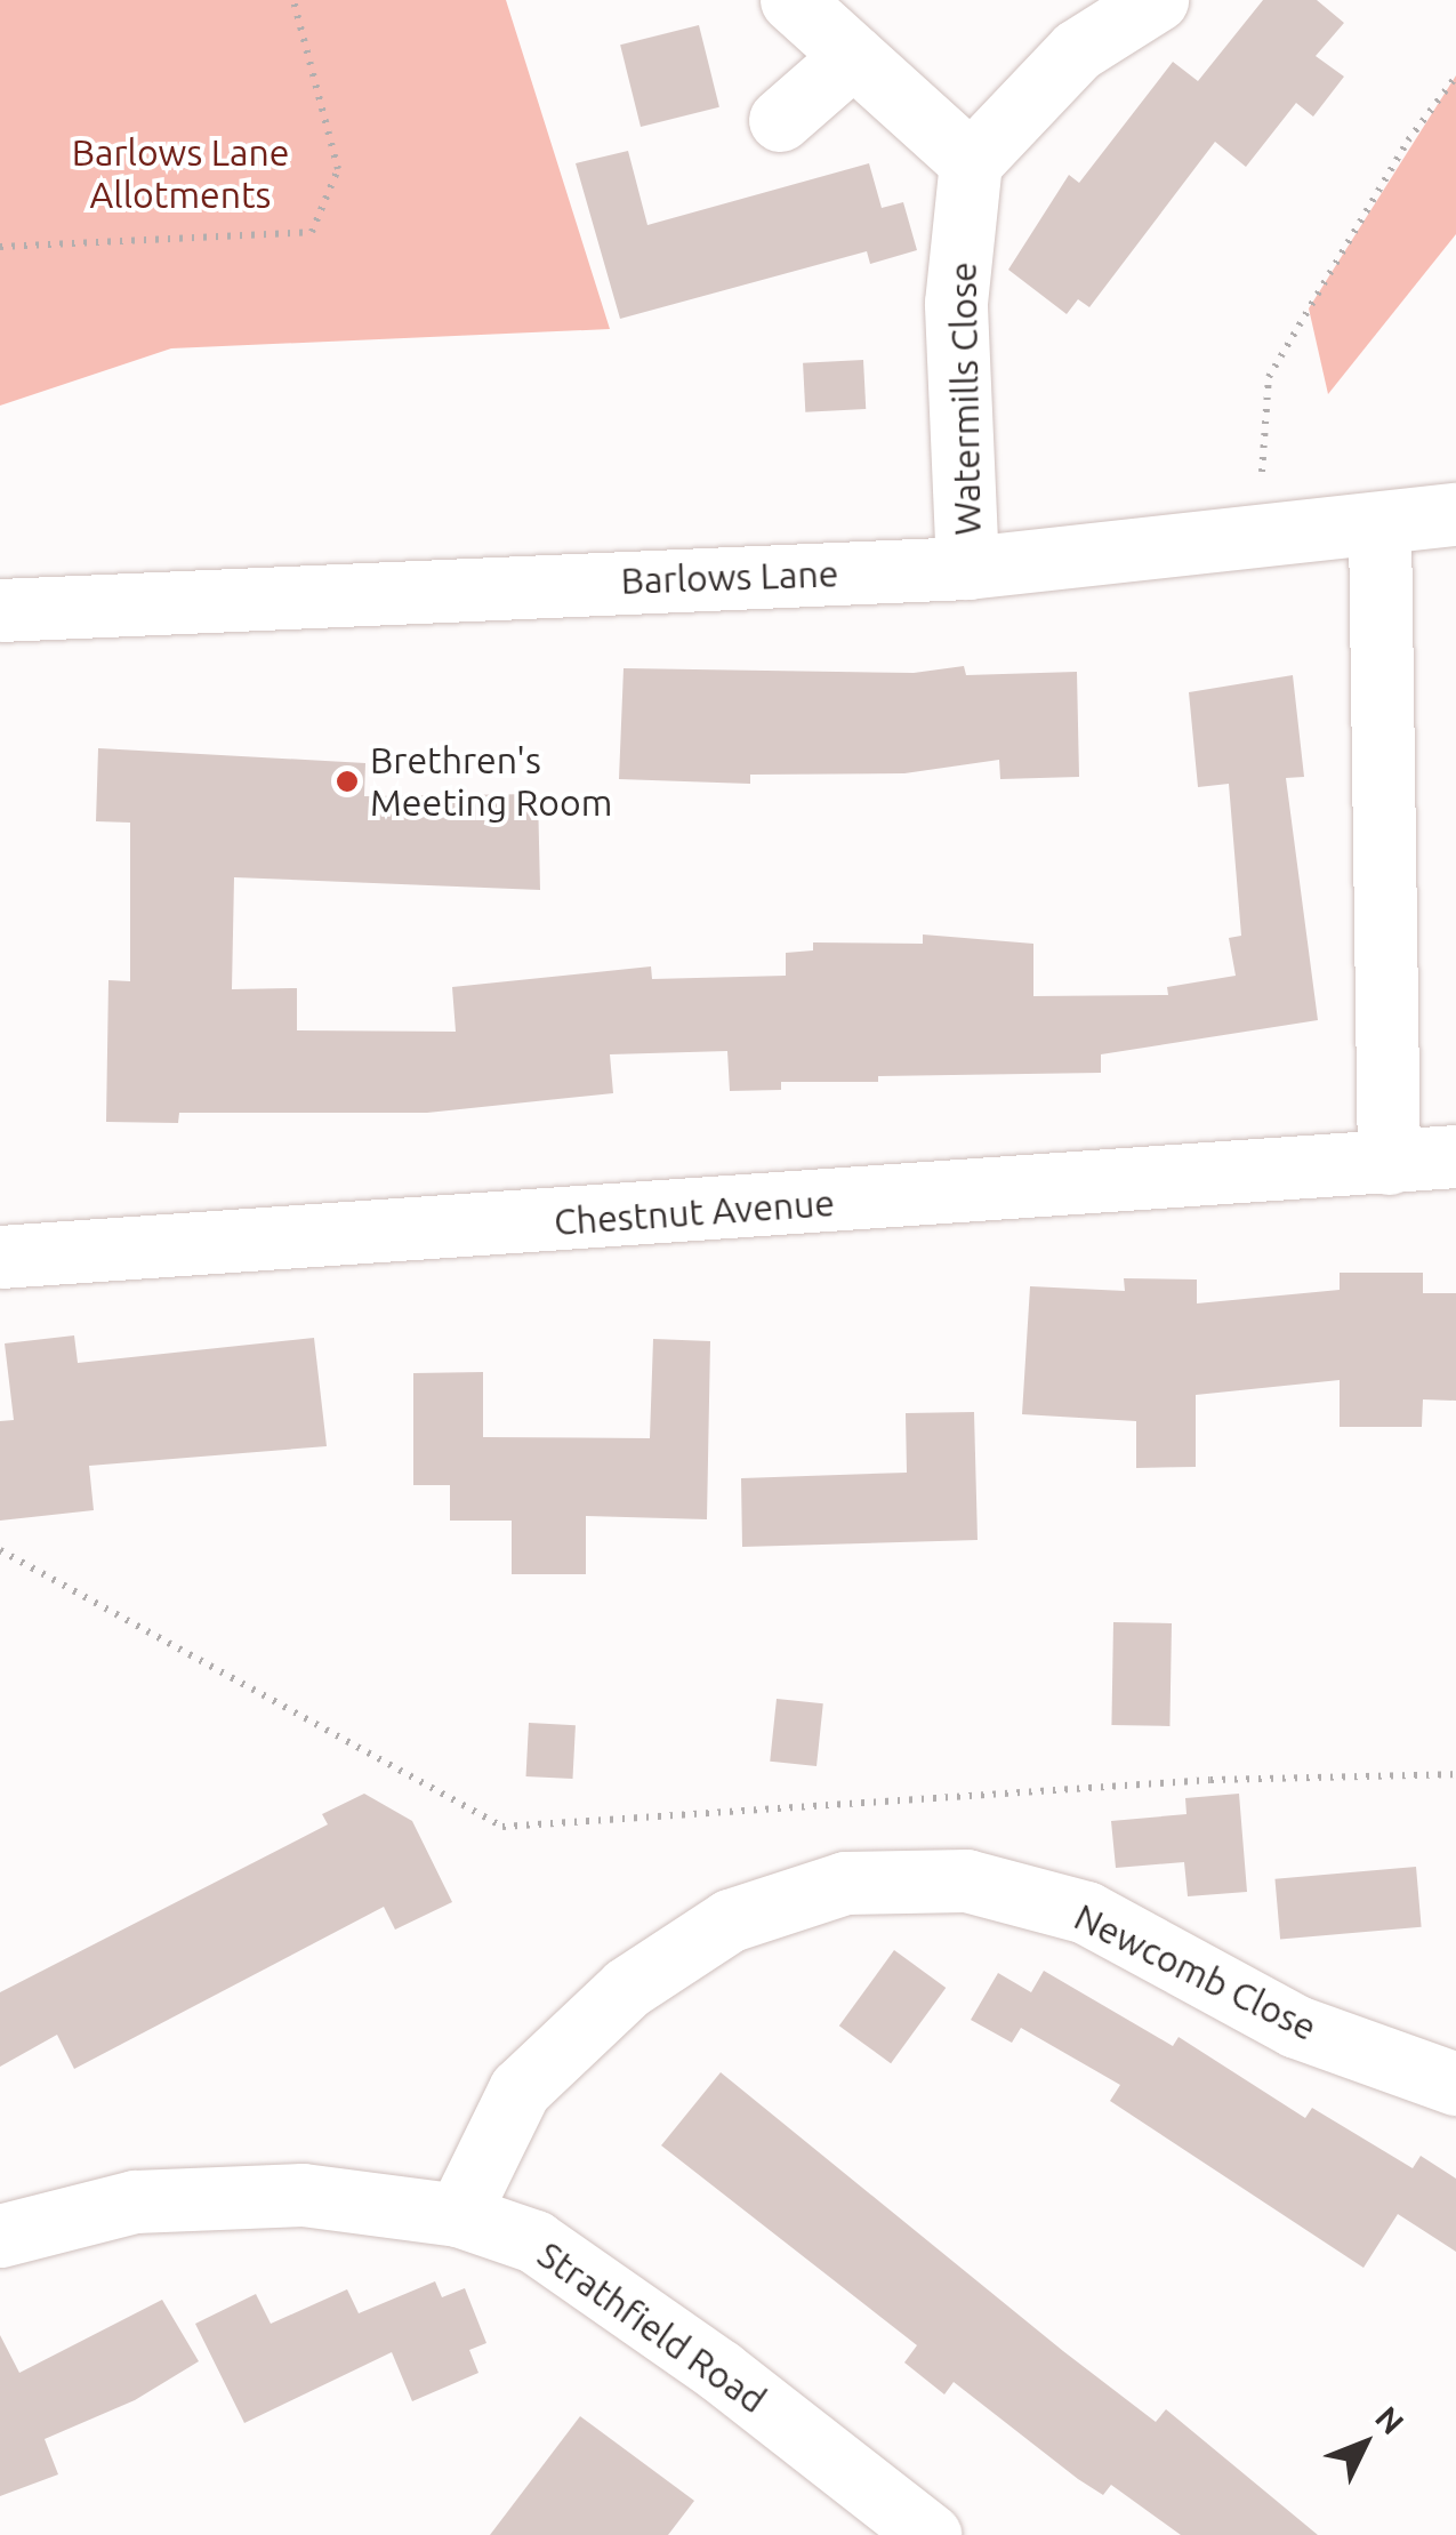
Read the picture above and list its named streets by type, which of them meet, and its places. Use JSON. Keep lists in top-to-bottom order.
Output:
{
  "streets": {
    "street": [
      "Watermills Close",
      "Barlows Lane",
      "Chestnut Avenue",
      "Newcomb Close",
      "Strathfield Road"
    ]
  },
  "crossings": [
    ["Watermills Close", "Barlows Lane"],
    ["Newcomb Close", "Strathfield Road"]
  ],
  "parks": ["Barlows Lane Allotments"],
  "places": ["Brethren's Meeting Room"],
  "north": "top right"
}
